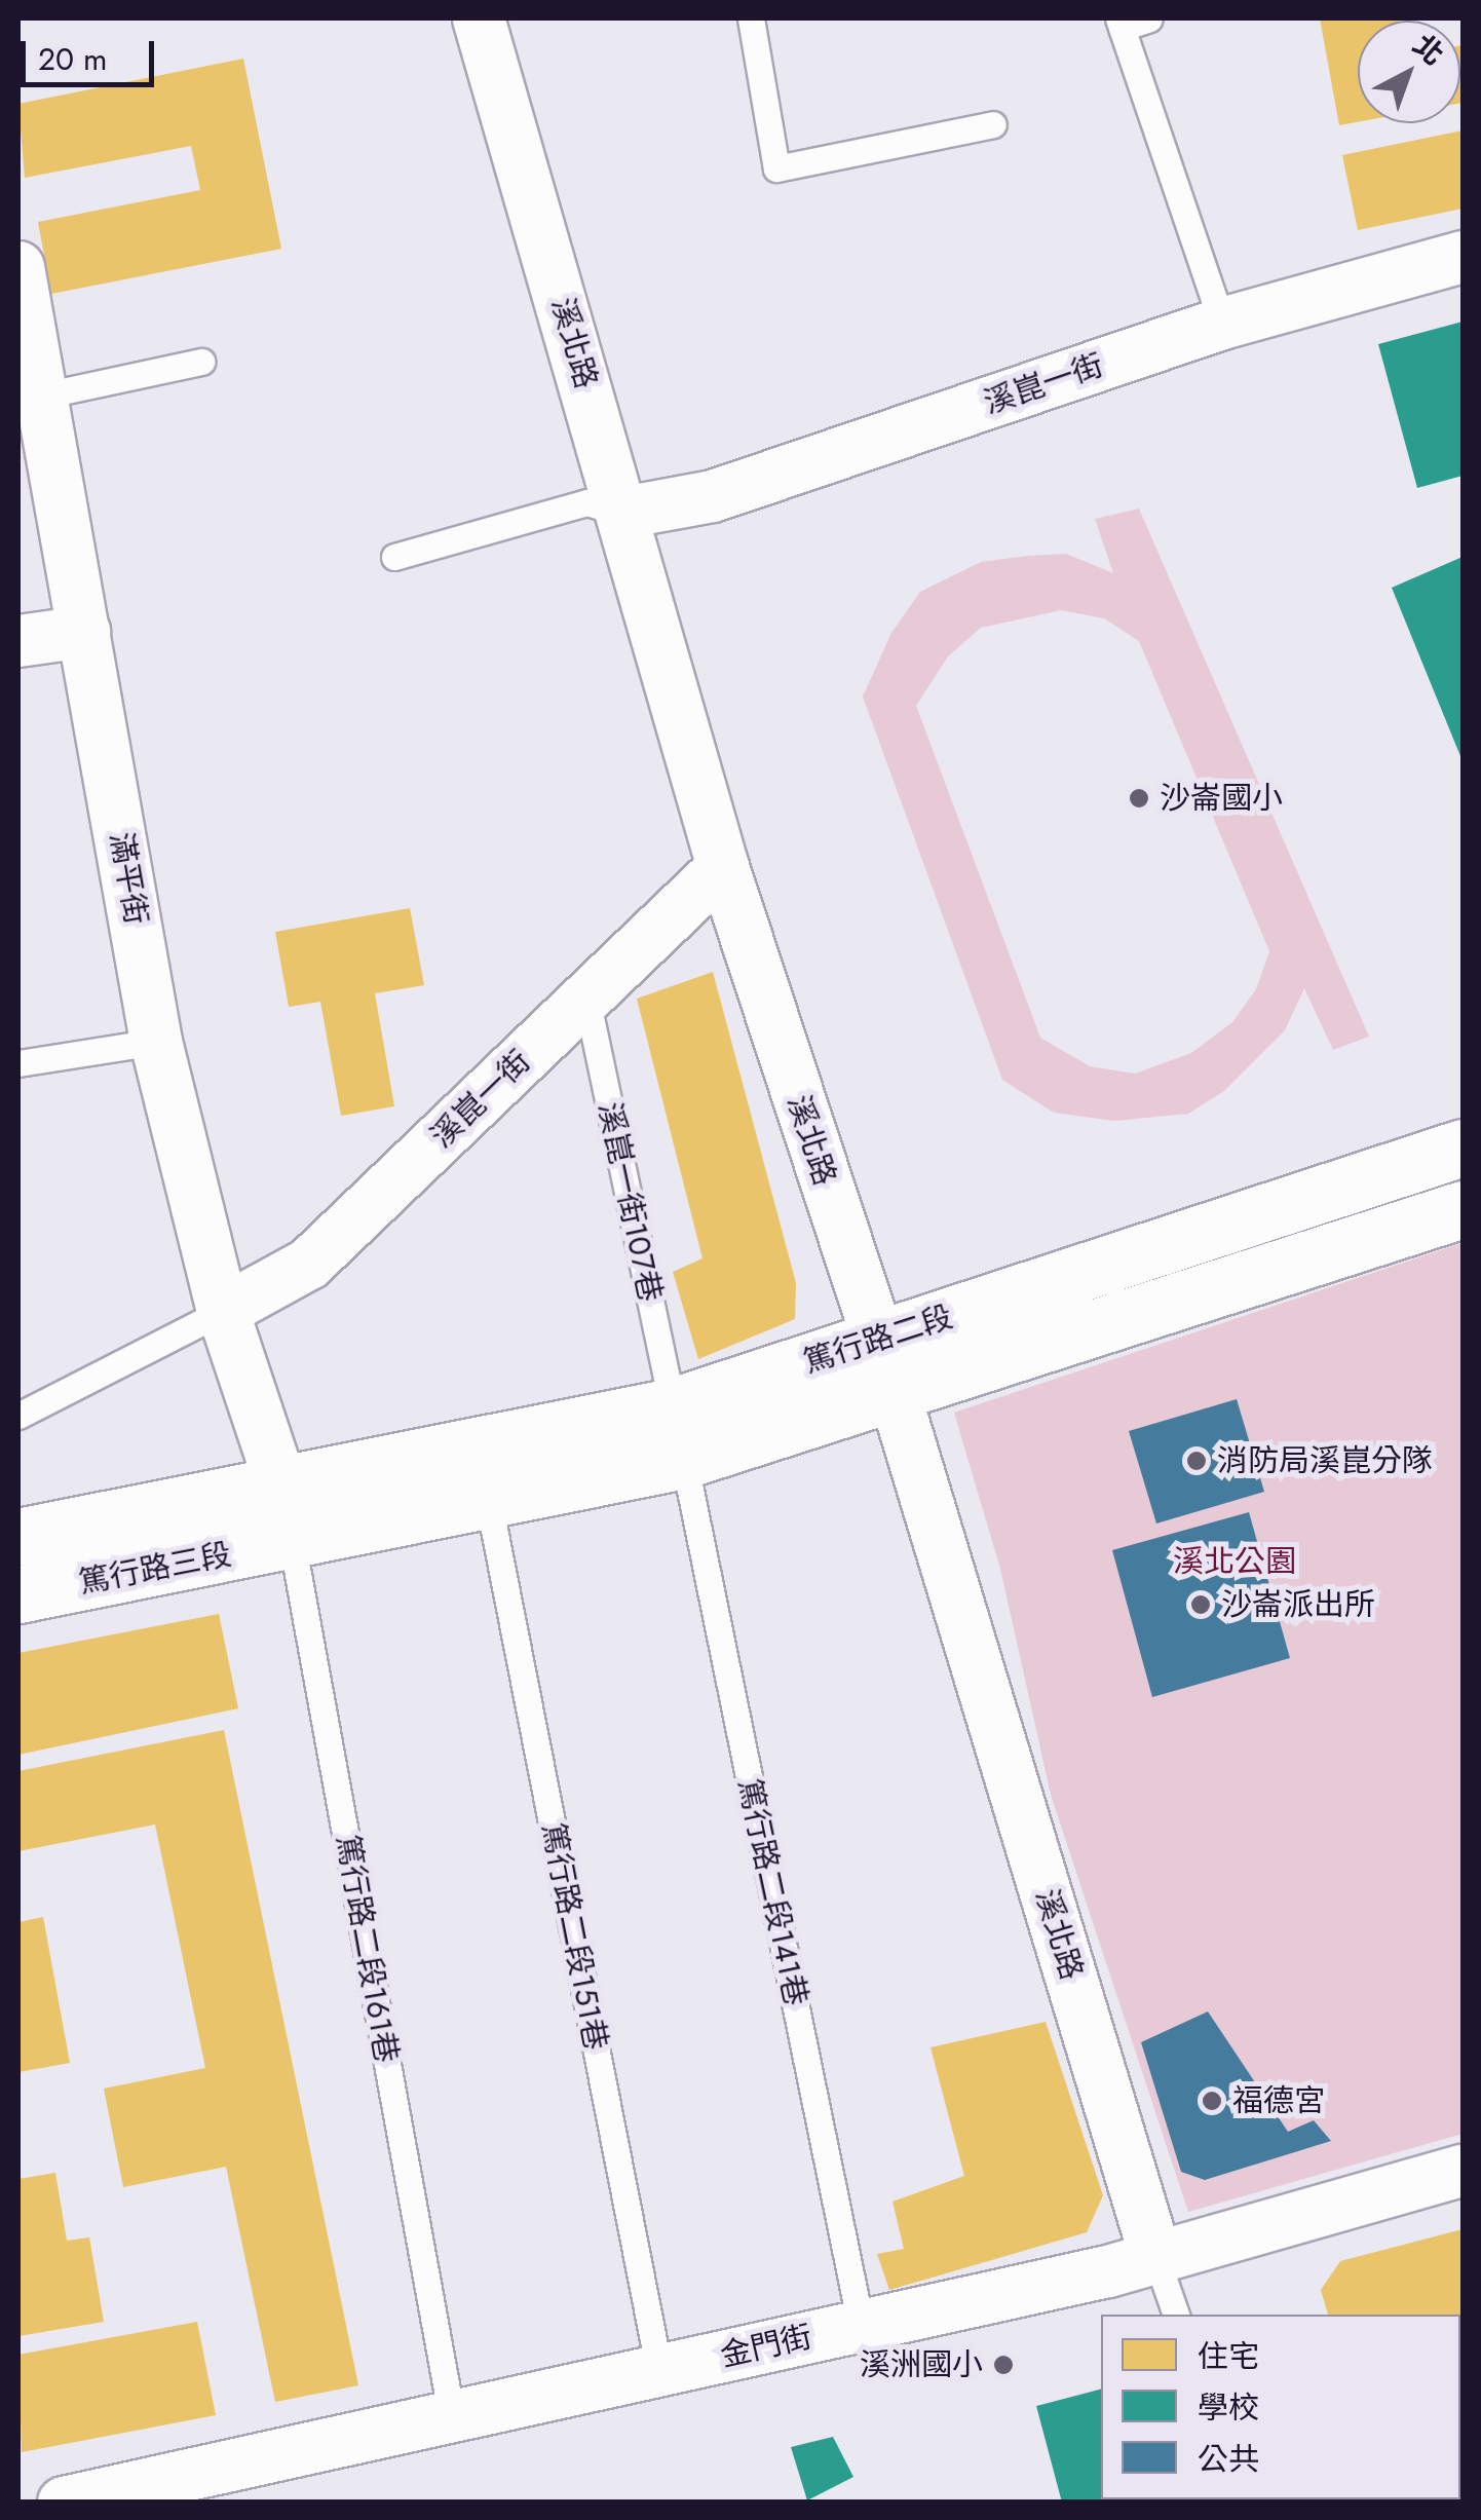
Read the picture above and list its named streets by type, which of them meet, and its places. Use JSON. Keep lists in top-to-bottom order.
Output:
{
  "streets": {
    "street": [
      "溪北路",
      "溪崑一街",
      "滿平街",
      "篤行路二段",
      "篤行路三段",
      "金門街"
    ],
    "lane": [
      "溪崑一街107巷",
      "篤行路二段141巷",
      "篤行路二段151巷",
      "篤行路二段161巷"
    ]
  },
  "crossings": [
    ["溪北路", "溪崑一街"],
    ["溪北路", "篤行路二段"],
    ["溪北路", "金門街"],
    ["溪崑一街", "滿平街"],
    ["溪崑一街", "溪崑一街107巷"],
    ["滿平街", "篤行路二段"],
    ["滿平街", "篤行路三段"],
    ["滿平街", "篤行路二段161巷"],
    ["溪崑一街107巷", "篤行路二段"],
    ["溪崑一街107巷", "篤行路二段141巷"],
    ["篤行路二段", "篤行路三段"],
    ["篤行路二段", "篤行路二段141巷"],
    ["篤行路二段", "篤行路二段151巷"],
    ["篤行路二段", "篤行路二段161巷"],
    ["篤行路三段", "篤行路二段161巷"],
    ["篤行路二段141巷", "金門街"],
    ["篤行路二段151巷", "金門街"],
    ["篤行路二段161巷", "金門街"]
  ],
  "parks": ["溪北公園"],
  "places": [
    "沙崙國小",
    "消防局溪崑分隊",
    "沙崙派出所",
    "福德宮",
    "溪洲國小"
  ],
  "legend": ["住宅", "學校", "公共"],
  "scale_bar": "20 m",
  "north": "top right"
}
